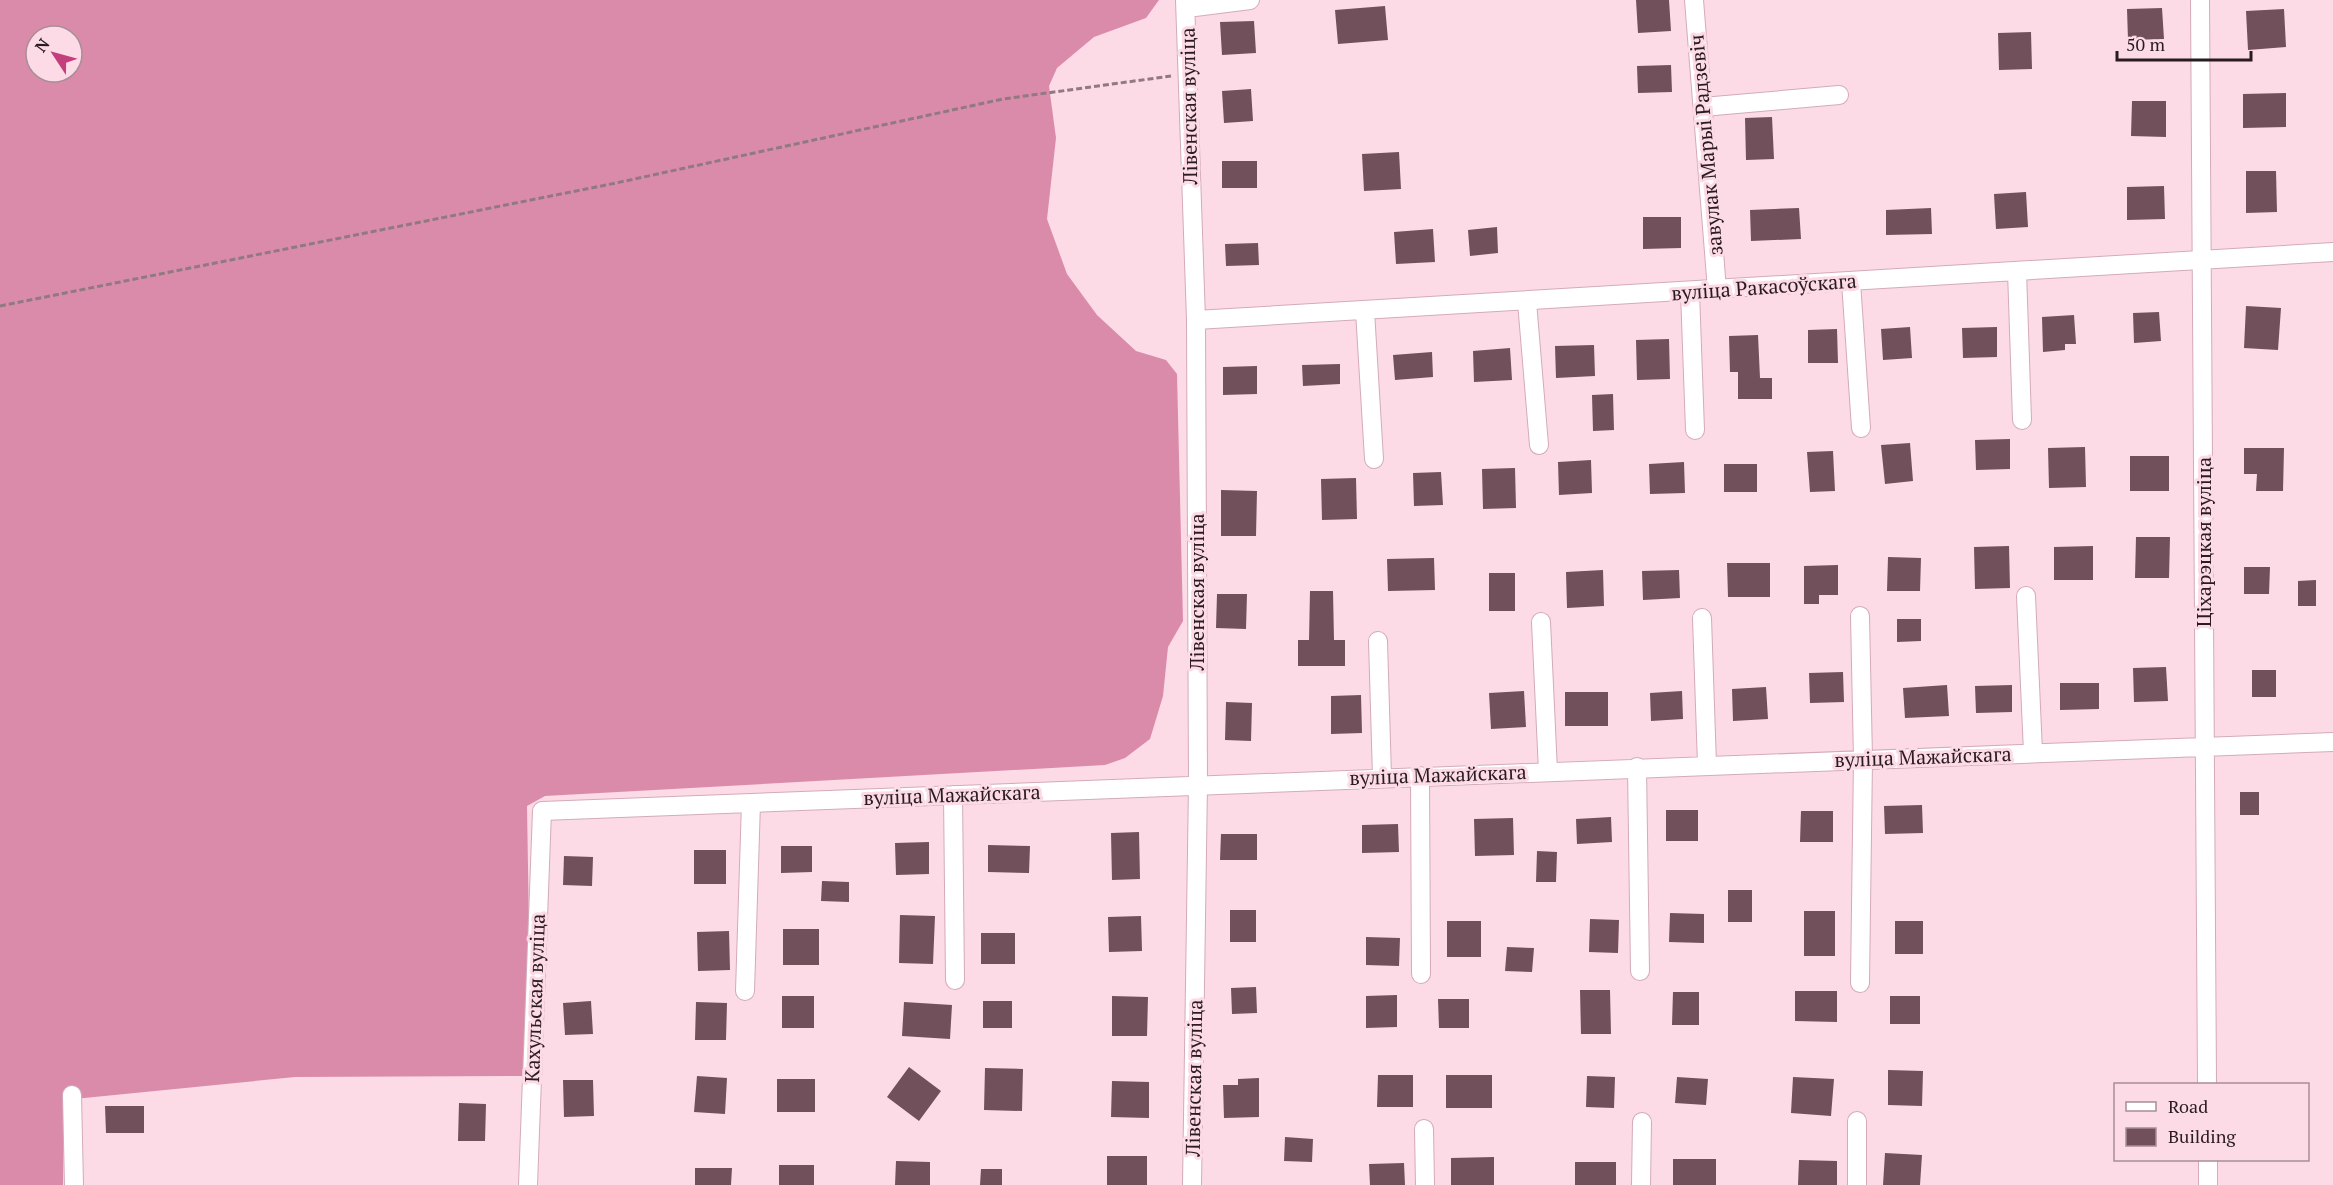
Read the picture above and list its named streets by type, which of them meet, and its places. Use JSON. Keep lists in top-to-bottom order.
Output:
{
  "streets": {
    "street": [
      "Лівенская вуліца",
      "завулак Марыі Радзевіч",
      "вуліца Ракасоўскага",
      "Ціхарэцкая вуліца",
      "вуліца Мажайскага",
      "Кахульская вуліца"
    ]
  },
  "crossings": [
    ["Лівенская вуліца", "вуліца Ракасоўскага"],
    ["Лівенская вуліца", "вуліца Мажайскага"],
    ["завулак Марыі Радзевіч", "вуліца Ракасоўскага"],
    ["вуліца Ракасоўскага", "Ціхарэцкая вуліца"],
    ["Ціхарэцкая вуліца", "вуліца Мажайскага"],
    ["вуліца Мажайскага", "Кахульская вуліца"]
  ],
  "legend": ["Road", "Building"],
  "scale_bar": "50 m",
  "north": "top left"
}
